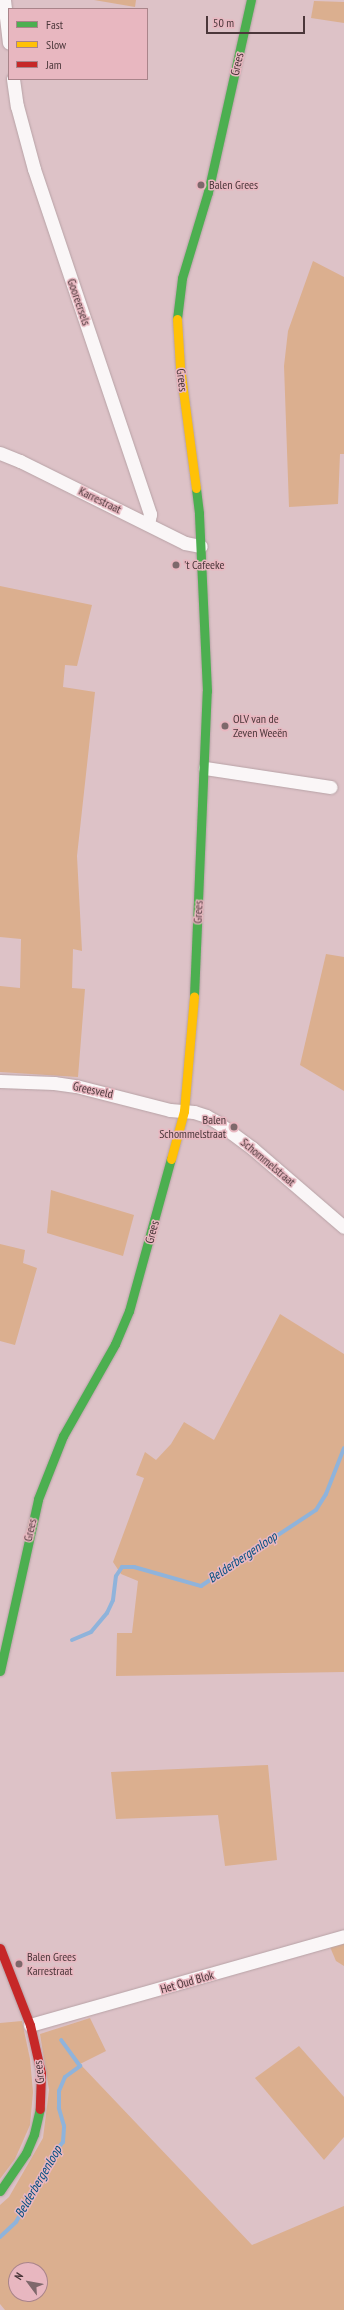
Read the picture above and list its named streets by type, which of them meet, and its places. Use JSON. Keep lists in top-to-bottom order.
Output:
{
  "streets": {
    "street": [
      "Grees",
      "Gooreersels",
      "Karrestraat",
      "Greesveld",
      "Schommelstraat",
      "Het Oud Blok"
    ]
  },
  "crossings": [
    ["Grees", "Karrestraat"],
    ["Grees", "Greesveld"],
    ["Grees", "Schommelstraat"],
    ["Grees", "Het Oud Blok"],
    ["Gooreersels", "Karrestraat"],
    ["Greesveld", "Schommelstraat"]
  ],
  "water": ["Belderbergenloop"],
  "places": [
    "Balen Grees",
    "'t Cafeeke",
    "OLV van de Zeven Weeën",
    "Balen Schommelstraat",
    "Balen Grees Karrestraat"
  ],
  "legend": ["Fast", "Slow", "Jam"],
  "scale_bar": "50 m",
  "north": "top left"
}
